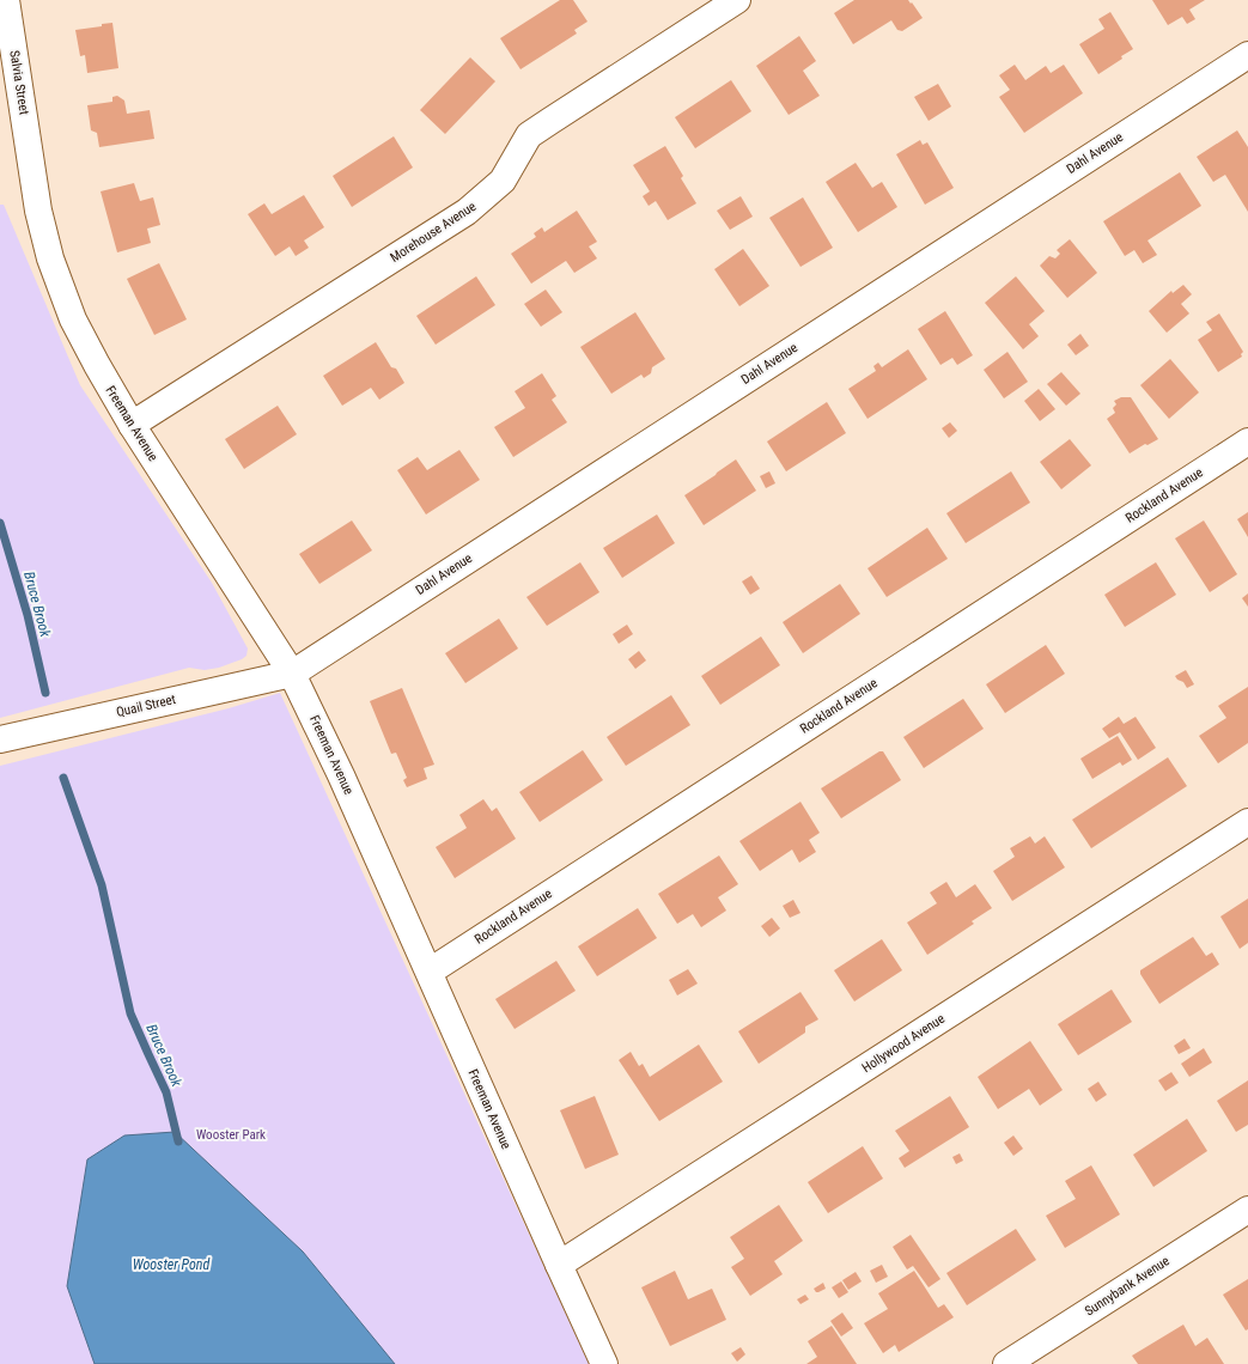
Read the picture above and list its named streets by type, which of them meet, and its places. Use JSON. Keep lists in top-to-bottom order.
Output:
{
  "streets": {
    "street": [
      "Salvia Street",
      "Dahl Avenue",
      "Morehouse Avenue",
      "Freeman Avenue",
      "Rockland Avenue",
      "Quail Street",
      "Hollywood Avenue",
      "Sunnybank Avenue"
    ]
  },
  "crossings": [
    ["Salvia Street", "Freeman Avenue"],
    ["Dahl Avenue", "Freeman Avenue"],
    ["Dahl Avenue", "Quail Street"],
    ["Morehouse Avenue", "Freeman Avenue"],
    ["Freeman Avenue", "Rockland Avenue"],
    ["Freeman Avenue", "Quail Street"],
    ["Freeman Avenue", "Hollywood Avenue"]
  ],
  "water": ["Bruce Brook", "Wooster Pond"],
  "parks": ["Wooster Park"]
}
